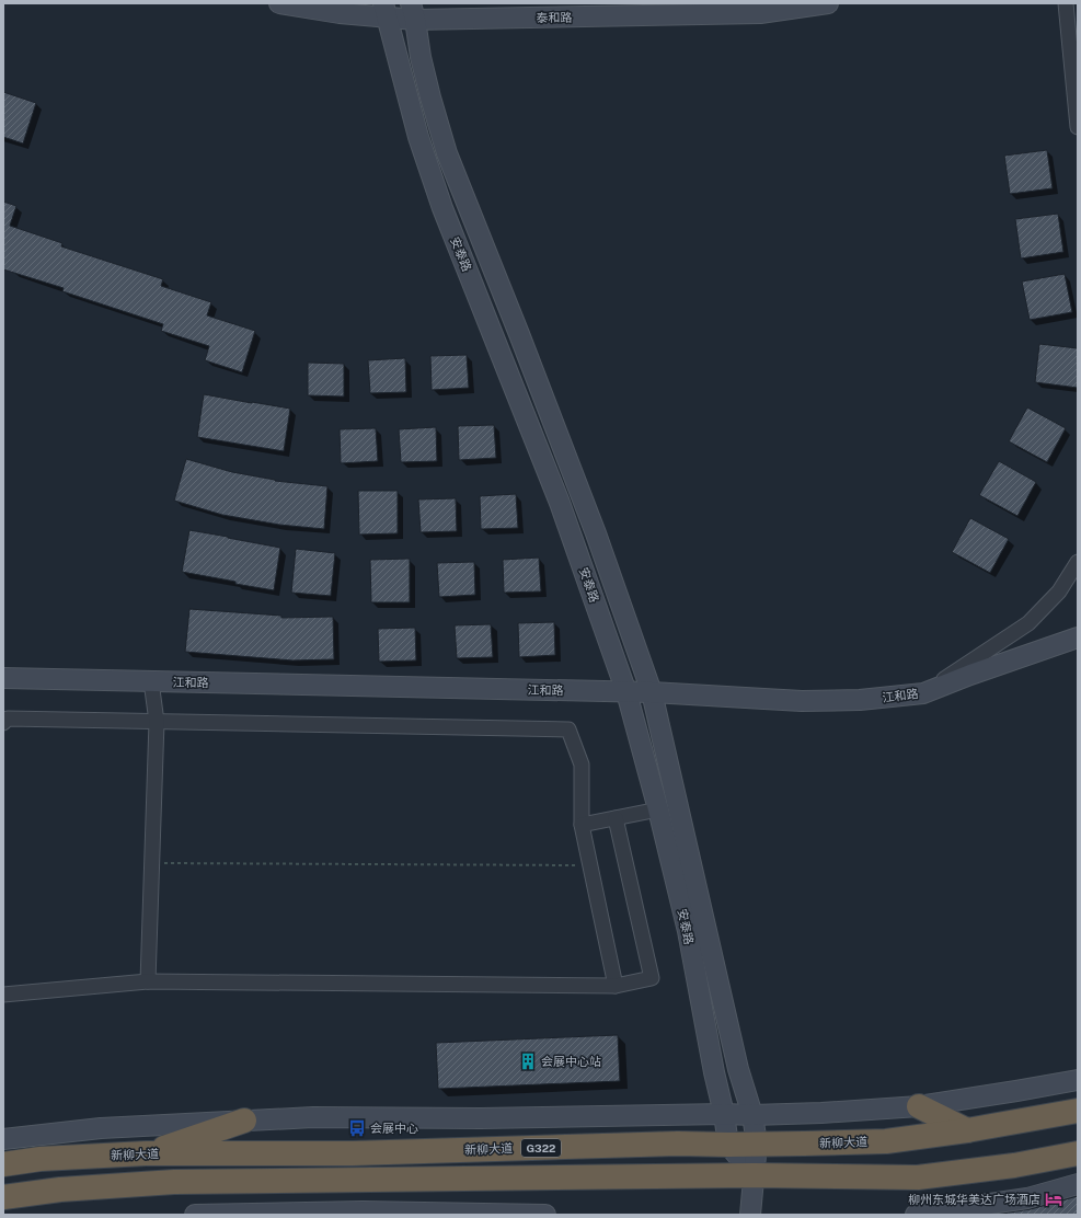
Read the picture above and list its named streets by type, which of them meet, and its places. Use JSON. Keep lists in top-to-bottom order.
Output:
{
  "streets": {
    "highway": ["新柳大道", "G322"],
    "street": ["泰和路", "安泰路", "江和路"]
  },
  "crossings": [
    ["泰和路", "安泰路"],
    ["安泰路", "江和路"],
    ["安泰路", "新柳大道"]
  ],
  "places": {
    "building": ["会展中心站"],
    "bus stop": ["会展中心"],
    "hotel": ["柳州东城华美达广场酒店"]
  }
}
